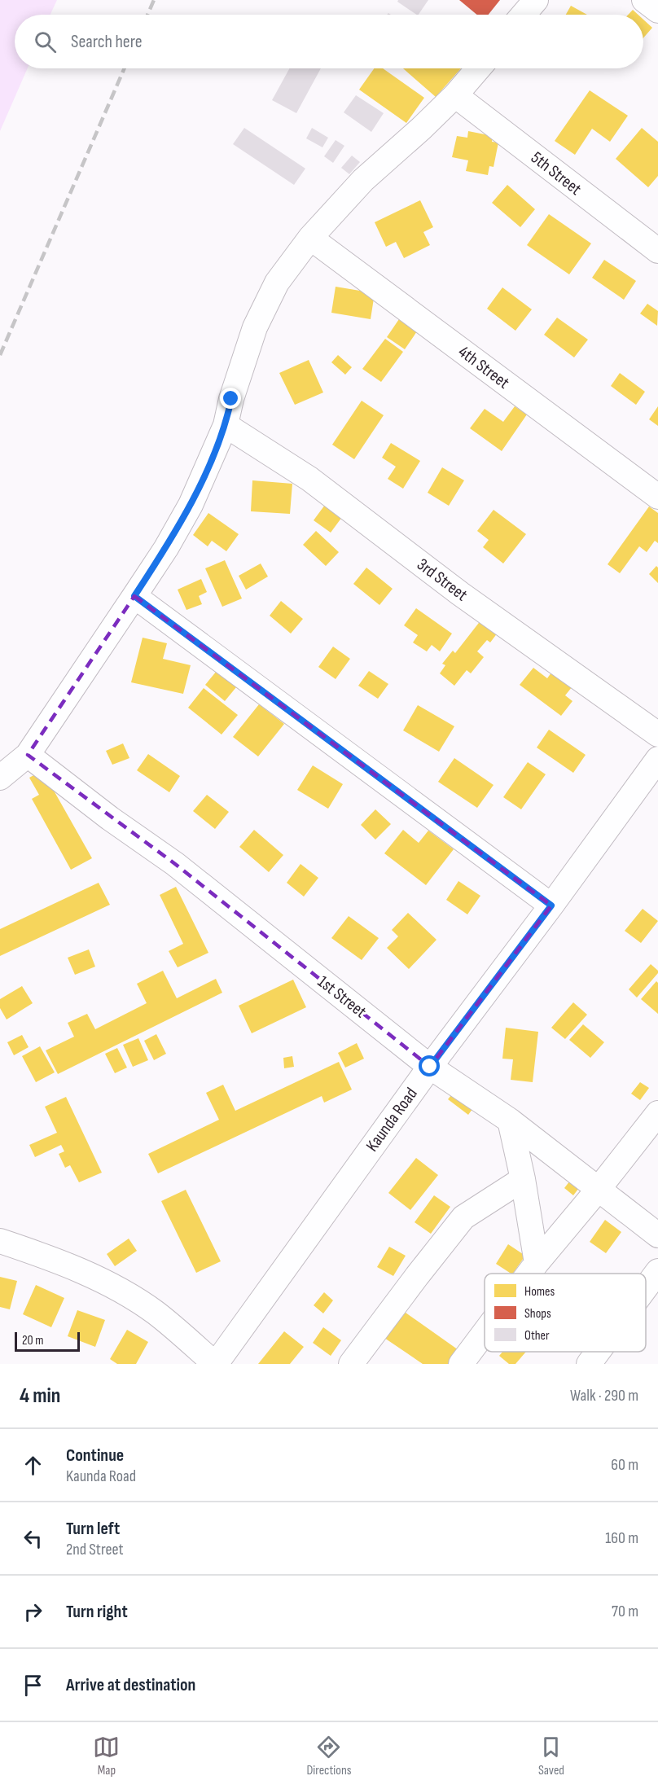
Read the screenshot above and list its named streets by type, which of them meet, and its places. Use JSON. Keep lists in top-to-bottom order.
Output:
{
  "streets": {
    "street": [
      "5th Street",
      "4th Street",
      "3rd Street",
      "1st Street",
      "Kaunda Road"
    ]
  },
  "crossings": [
    ["1st Street", "Kaunda Road"]
  ],
  "legend": ["Homes", "Shops", "Other"],
  "scale_bar": "20 m",
  "page": {
    "search": "Search here",
    "scale": "20 m",
    "heading": ["4 min", "Walk · 290 m"],
    "list": [
      ["Continue", "Kaunda Road", "60 m"],
      ["Turn left", "2nd Street", "160 m"],
      ["Turn right", "70 m"],
      "Arrive at destination"
    ],
    "nav": ["Map", "Directions", "Saved"]
  }
}
